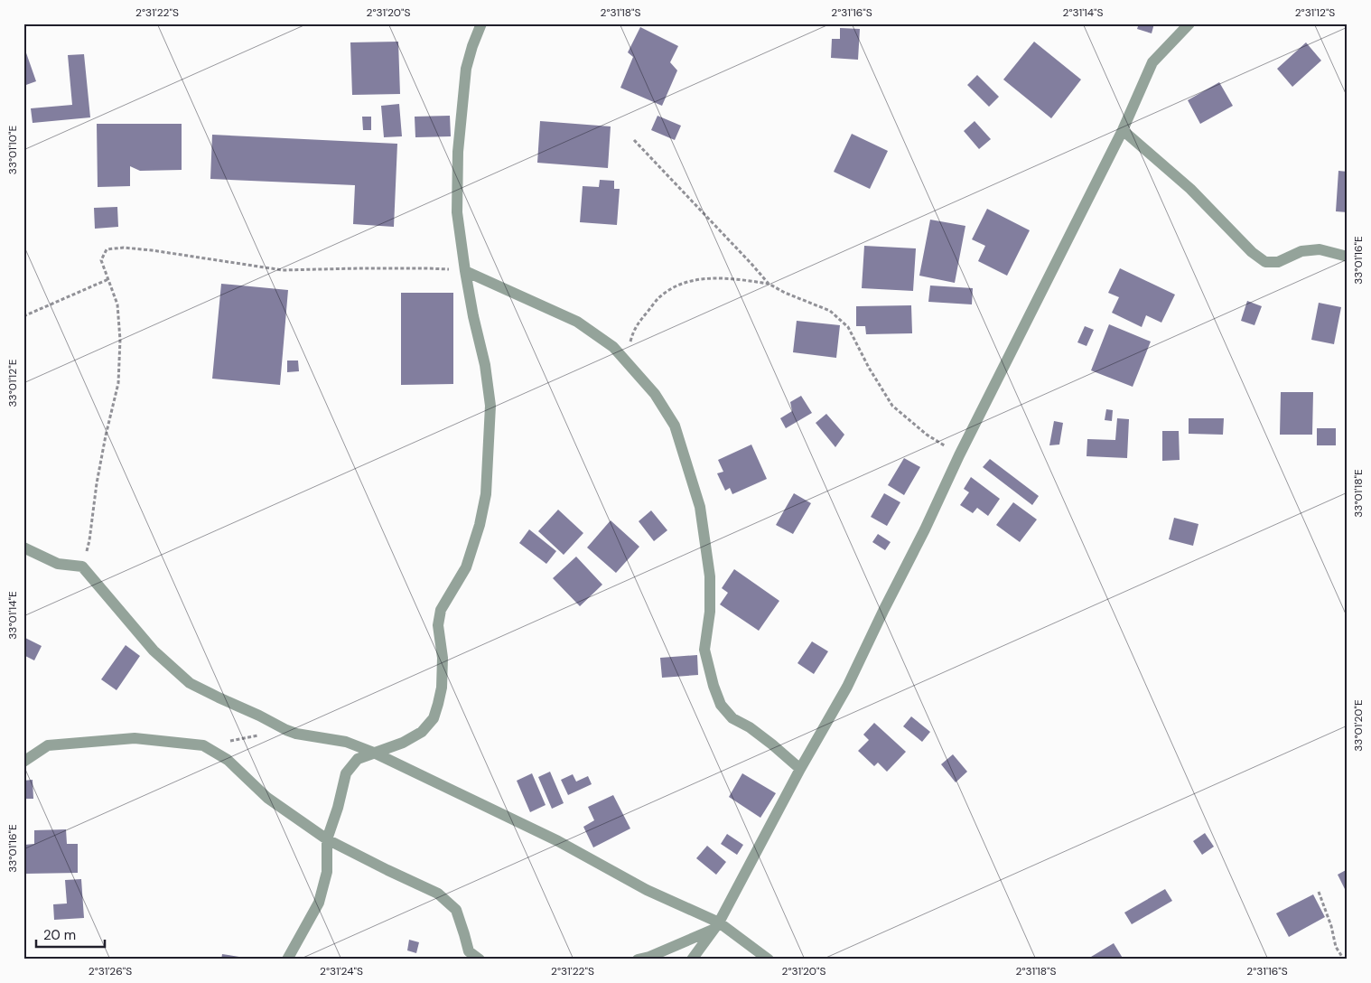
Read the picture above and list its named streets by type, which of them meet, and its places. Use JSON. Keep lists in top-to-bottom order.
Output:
{
  "scale_bar": "20 m",
  "coordinates": [
    "2°31'22\"S",
    "2°31'20\"S",
    "2°31'18\"S",
    "2°31'16\"S",
    "2°31'14\"S",
    "2°31'12\"S",
    "33°01'10\"E",
    "33°01'16\"E",
    "33°01'12\"E",
    "33°01'18\"E",
    "33°01'14\"E",
    "33°01'20\"E",
    "2°31'26\"S",
    "2°31'24\"S"
  ]
}
